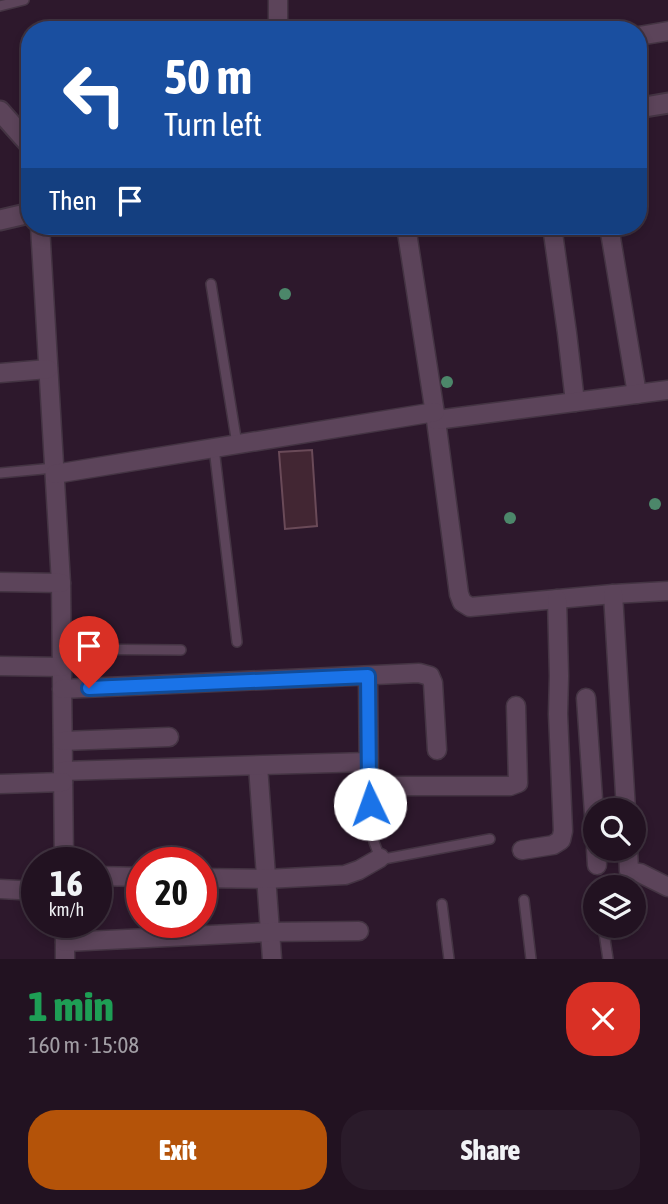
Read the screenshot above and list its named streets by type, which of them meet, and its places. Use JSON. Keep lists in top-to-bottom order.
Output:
{
  "page": {
    "turn": ["50 m", "Turn left"],
    "then": "Then",
    "speed": "16 km/h",
    "limit": "20",
    "heading": ["1 min", "160 m · 15:08"],
    "buttons": ["Exit", "Share"]
  }
}
